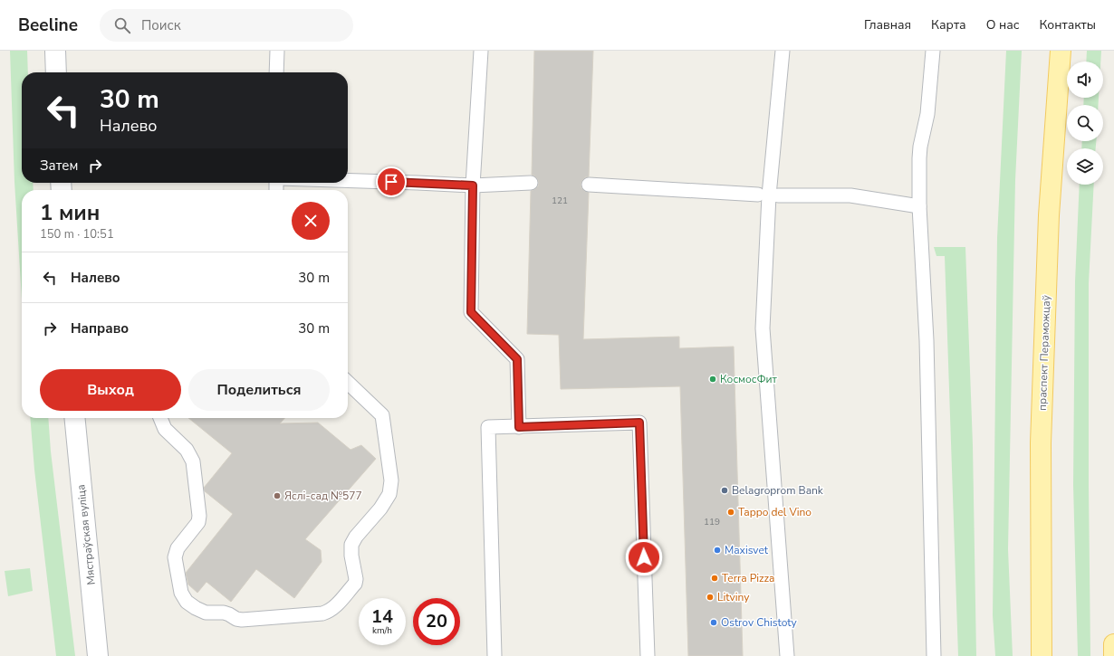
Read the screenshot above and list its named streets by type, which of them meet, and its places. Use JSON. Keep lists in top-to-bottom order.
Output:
{
  "streets": {
    "main road": ["праспект Пераможцаў"],
    "street": ["Мястраўская вуліца"]
  },
  "places": [
    "КосмосФит",
    "Belagroprom Bank",
    "Яслі-сад №577",
    "Tappo del Vino",
    "Maxisvet",
    "Terra Pizza",
    "Litviny",
    "Ostrov Chistoty"
  ],
  "house_numbers": ["121", "119"],
  "page": {
    "header": "Beeline",
    "search": "Поиск",
    "nav": [
      "Главная",
      "Карта",
      "О нас",
      "Контакты"
    ],
    "turn": ["30 m", "Налево"],
    "then": "Затем",
    "heading": ["1 мин", "150 m · 10:51"],
    "list": [
      {
        "name": "Налево",
        "value": "30 m"
      },
      {
        "name": "Направо",
        "value": "30 m"
      }
    ],
    "buttons": ["Выход", "Поделиться"],
    "speed": "14 km/h",
    "limit": "20"
  }
}
